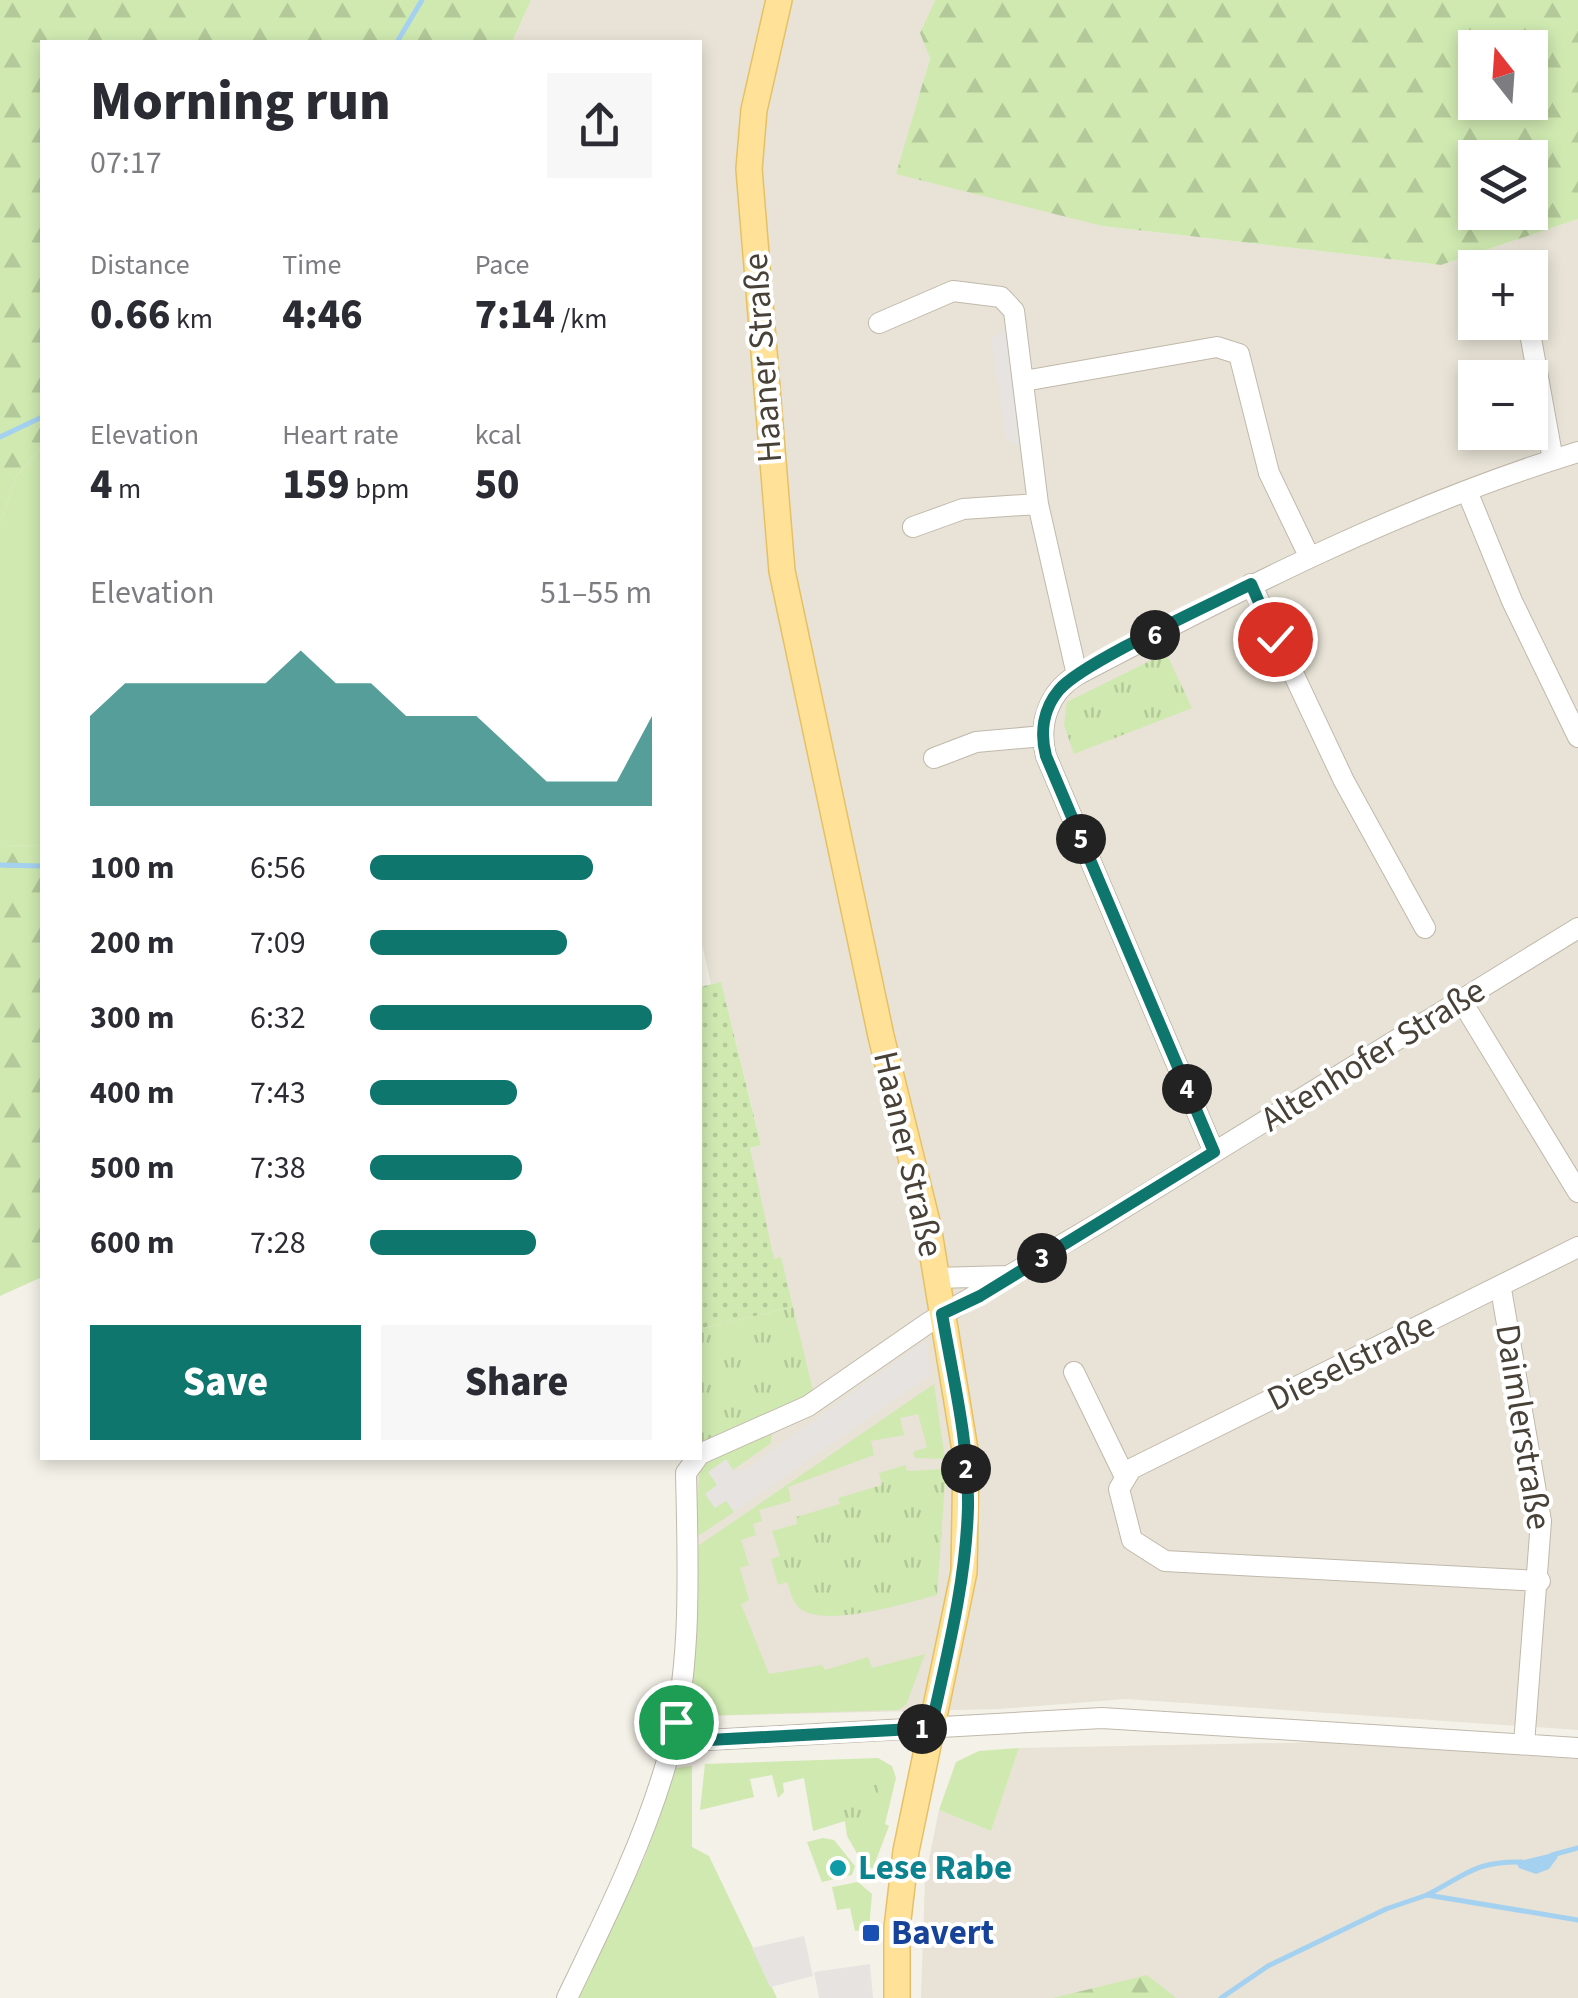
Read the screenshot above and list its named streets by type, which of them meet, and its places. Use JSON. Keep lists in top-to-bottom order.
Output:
{
  "streets": {
    "main road": ["Haaner Straße"],
    "street": ["Altenhofer Straße", "Dieselstraße", "Daimlerstraße"]
  },
  "crossings": [
    ["Haaner Straße", "Altenhofer Straße"],
    ["Dieselstraße", "Daimlerstraße"]
  ],
  "places": {
    "other": ["Lese Rabe"],
    "transit": ["Bavert"]
  },
  "north": "top",
  "page": {
    "map_buttons": ["+", "−"],
    "heading": ["Morning run", "07:17"],
    "stats": [
      ["Distance", "0.66 km"],
      ["Time", "4:46"],
      ["Pace", "7:14 /km"],
      ["Elevation", "4 m"],
      ["Heart rate", "159 bpm"],
      ["kcal", "50"]
    ],
    "chart": ["Elevation", "51–55 m"],
    "pins": [
      "6",
      "5",
      "4",
      "3",
      "2",
      "1"
    ],
    "list": [
      {
        "name": "100 m",
        "note": "6:56"
      },
      {
        "name": "200 m",
        "note": "7:09"
      },
      {
        "name": "300 m",
        "note": "6:32"
      },
      {
        "name": "400 m",
        "note": "7:43"
      },
      {
        "name": "500 m",
        "note": "7:38"
      },
      {
        "name": "600 m",
        "note": "7:28"
      }
    ],
    "buttons": ["Save", "Share"]
  }
}
